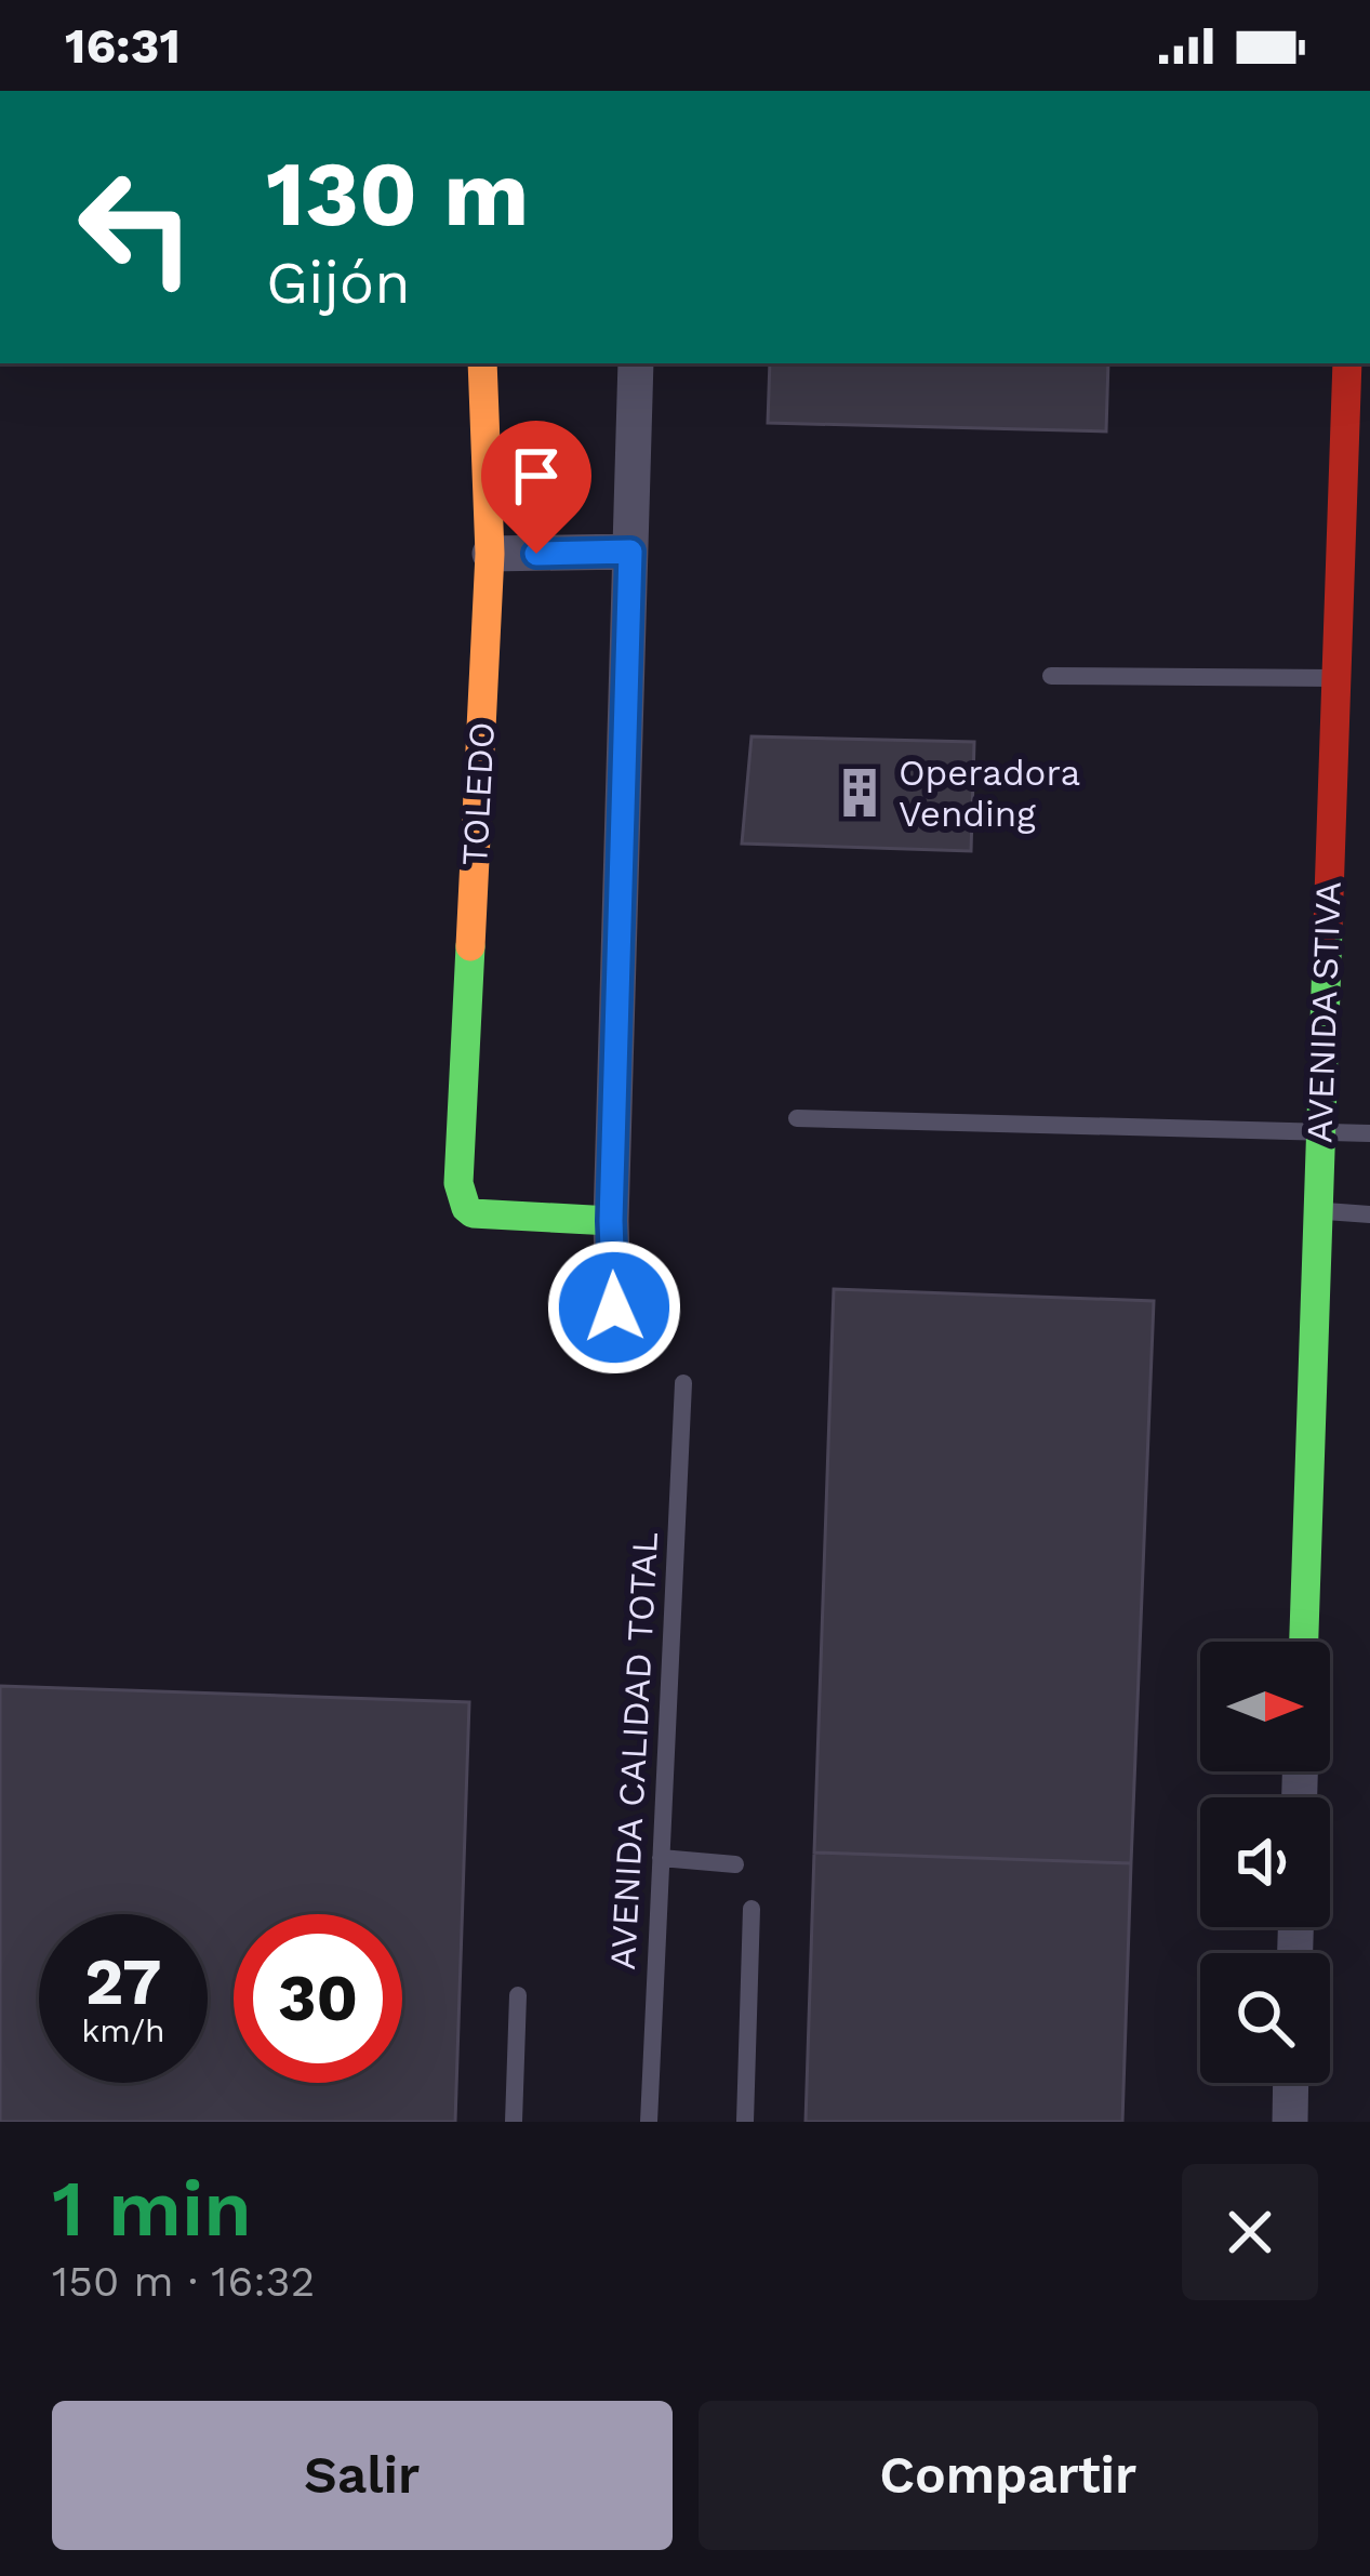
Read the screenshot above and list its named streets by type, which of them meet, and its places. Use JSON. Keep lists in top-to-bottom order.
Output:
{
  "streets": {
    "street": ["TOLEDO", "AVENIDA STIVA"],
    "lane": ["AVENIDA CALIDAD TOTAL"]
  },
  "places": {
    "building": ["Operadora Vending"]
  },
  "north": "right",
  "page": {
    "status": "16:31",
    "turn": ["130 m", "Gijón"],
    "speed": "27 km/h",
    "limit": "30",
    "heading": ["1 min", "150 m · 16:32"],
    "buttons": ["Salir", "Compartir"]
  }
}
